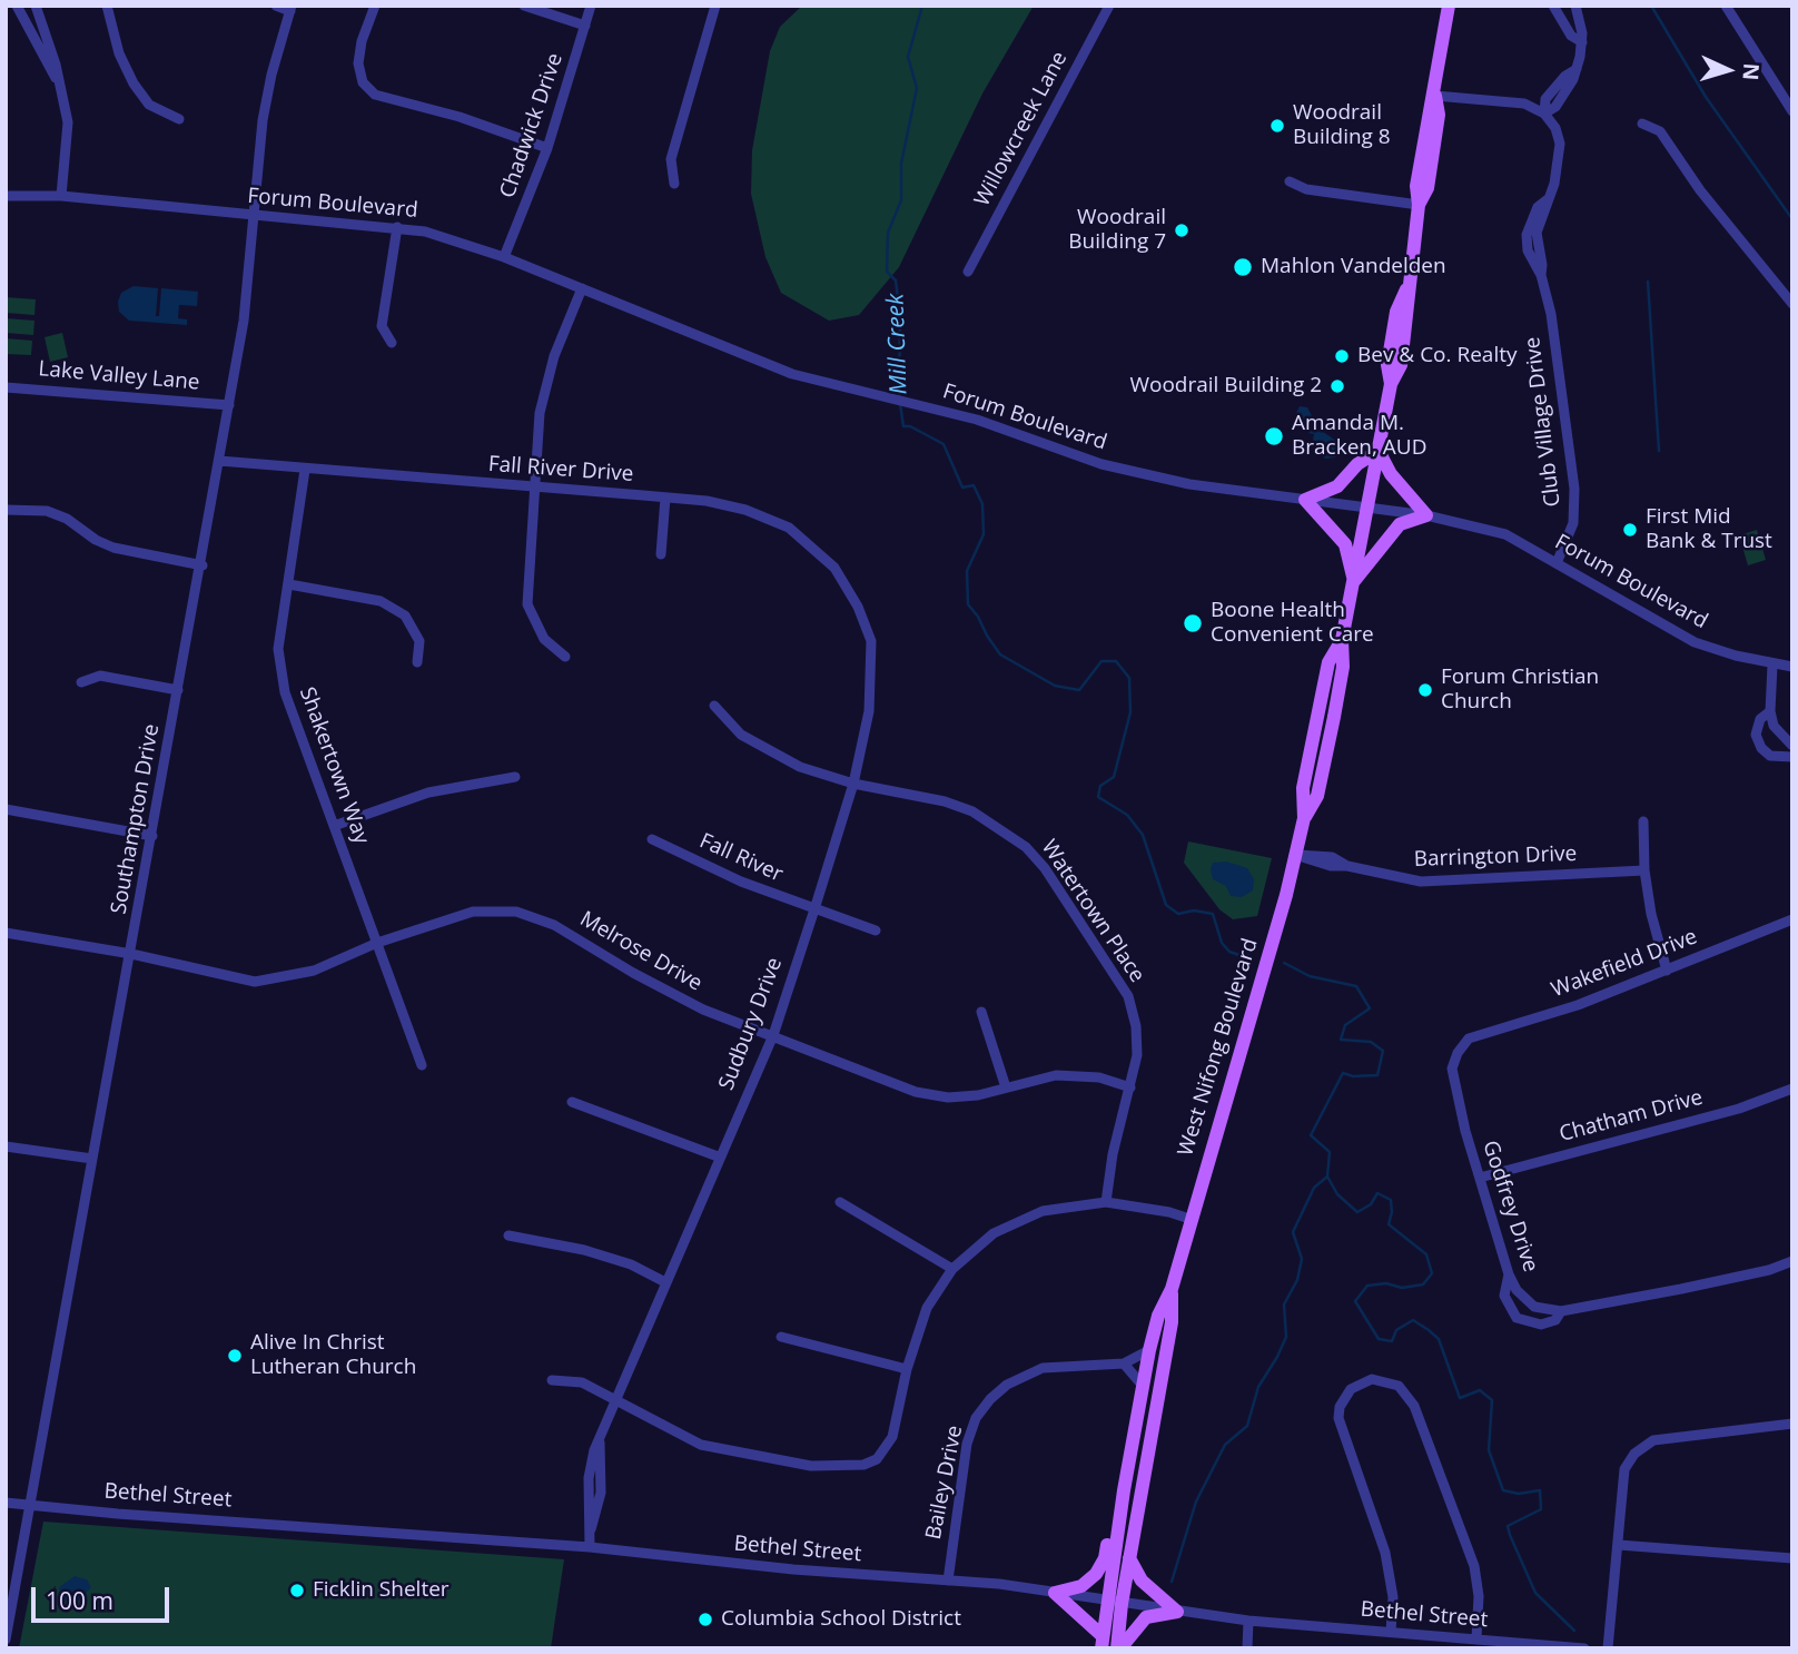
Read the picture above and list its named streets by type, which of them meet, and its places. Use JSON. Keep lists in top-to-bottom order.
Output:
{
  "streets": {
    "main road": ["West Nifong Boulevard"],
    "street": [
      "Chadwick Drive",
      "Willowcreek Lane",
      "Forum Boulevard",
      "Lake Valley Lane",
      "Club Village Drive",
      "Fall River Drive",
      "Shakertown Way",
      "Southampton Drive",
      "Barrington Drive",
      "Fall River",
      "Watertown Place",
      "Melrose Drive",
      "Wakefield Drive",
      "Sudbury Drive",
      "Chatham Drive",
      "Godfrey Drive",
      "Bailey Drive",
      "Bethel Street"
    ]
  },
  "crossings": [
    ["Chadwick Drive", "Forum Boulevard"],
    ["Forum Boulevard", "Club Village Drive"],
    ["Forum Boulevard", "Southampton Drive"],
    ["Forum Boulevard", "West Nifong Boulevard"],
    ["Lake Valley Lane", "Southampton Drive"],
    ["Fall River Drive", "Shakertown Way"],
    ["Fall River Drive", "Southampton Drive"],
    ["Fall River Drive", "Sudbury Drive"],
    ["Shakertown Way", "Melrose Drive"],
    ["Southampton Drive", "Melrose Drive"],
    ["Southampton Drive", "Bethel Street"],
    ["Barrington Drive", "West Nifong Boulevard"],
    ["Fall River", "Sudbury Drive"],
    ["Watertown Place", "Melrose Drive"],
    ["Watertown Place", "Sudbury Drive"],
    ["Melrose Drive", "Sudbury Drive"],
    ["Wakefield Drive", "Godfrey Drive"],
    ["Sudbury Drive", "Bethel Street"],
    ["West Nifong Boulevard", "Bailey Drive"],
    ["West Nifong Boulevard", "Bethel Street"],
    ["Chatham Drive", "Godfrey Drive"],
    ["Bailey Drive", "Bethel Street"]
  ],
  "water": ["Mill Creek"],
  "places": [
    "Woodrail Building 8",
    "Woodrail Building 7",
    "Mahlon Vandelden",
    "Bev & Co. Realty",
    "Woodrail Building 2",
    "Amanda M. Bracken, AUD",
    "First Mid Bank & Trust",
    "Boone Health Convenient Care",
    "Forum Christian Church",
    "Alive In Christ Lutheran Church",
    "Ficklin Shelter",
    "Columbia School District"
  ],
  "scale_bar": "100 m",
  "north": "right"
}
